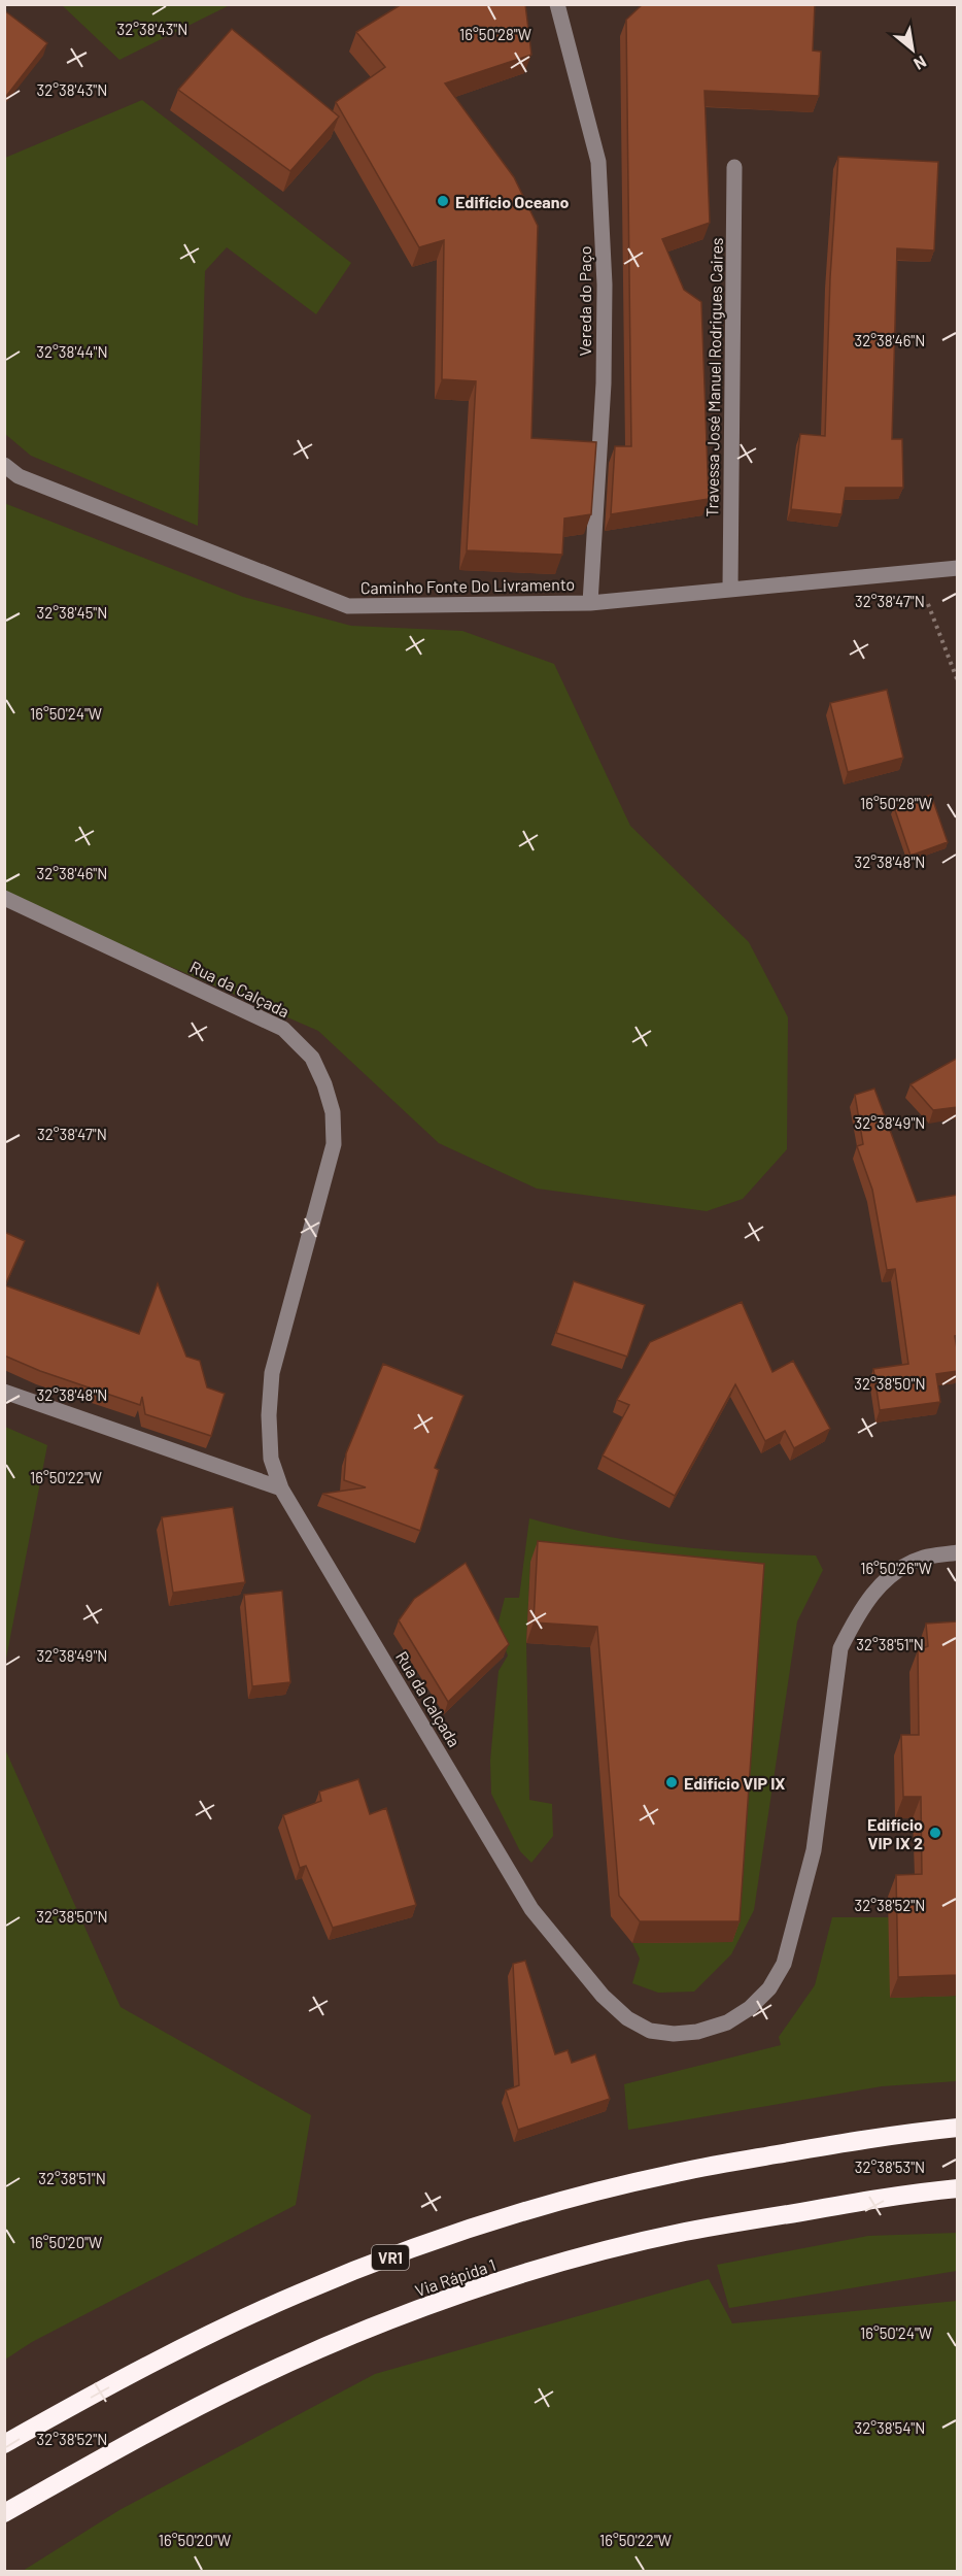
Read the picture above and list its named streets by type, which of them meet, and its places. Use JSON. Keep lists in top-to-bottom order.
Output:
{
  "streets": {
    "highway": ["VR1", "Via Rápida 1"],
    "street": [
      "Vereda do Paço",
      "Travessa José Manuel Rodrigues Caires",
      "Caminho Fonte Do Livramento",
      "Rua da Calçada"
    ]
  },
  "crossings": [
    ["Vereda do Paço", "Caminho Fonte Do Livramento"],
    ["Travessa José Manuel Rodrigues Caires", "Caminho Fonte Do Livramento"]
  ],
  "places": ["Edifício Oceano", "Edifício VIP IX", "Edifício VIP IX 2"],
  "north": "bottom right",
  "coordinates": [
    "32°38'43\"N",
    "16°50'28\"W",
    "32°38'46\"N",
    "32°38'44\"N",
    "32°38'47\"N",
    "32°38'45\"N",
    "16°50'24\"W",
    "32°38'48\"N",
    "32°38'49\"N",
    "32°38'50\"N",
    "16°50'22\"W",
    "16°50'26\"W",
    "32°38'51\"N",
    "32°38'52\"N",
    "32°38'53\"N",
    "16°50'20\"W",
    "32°38'54\"N"
  ]
}
